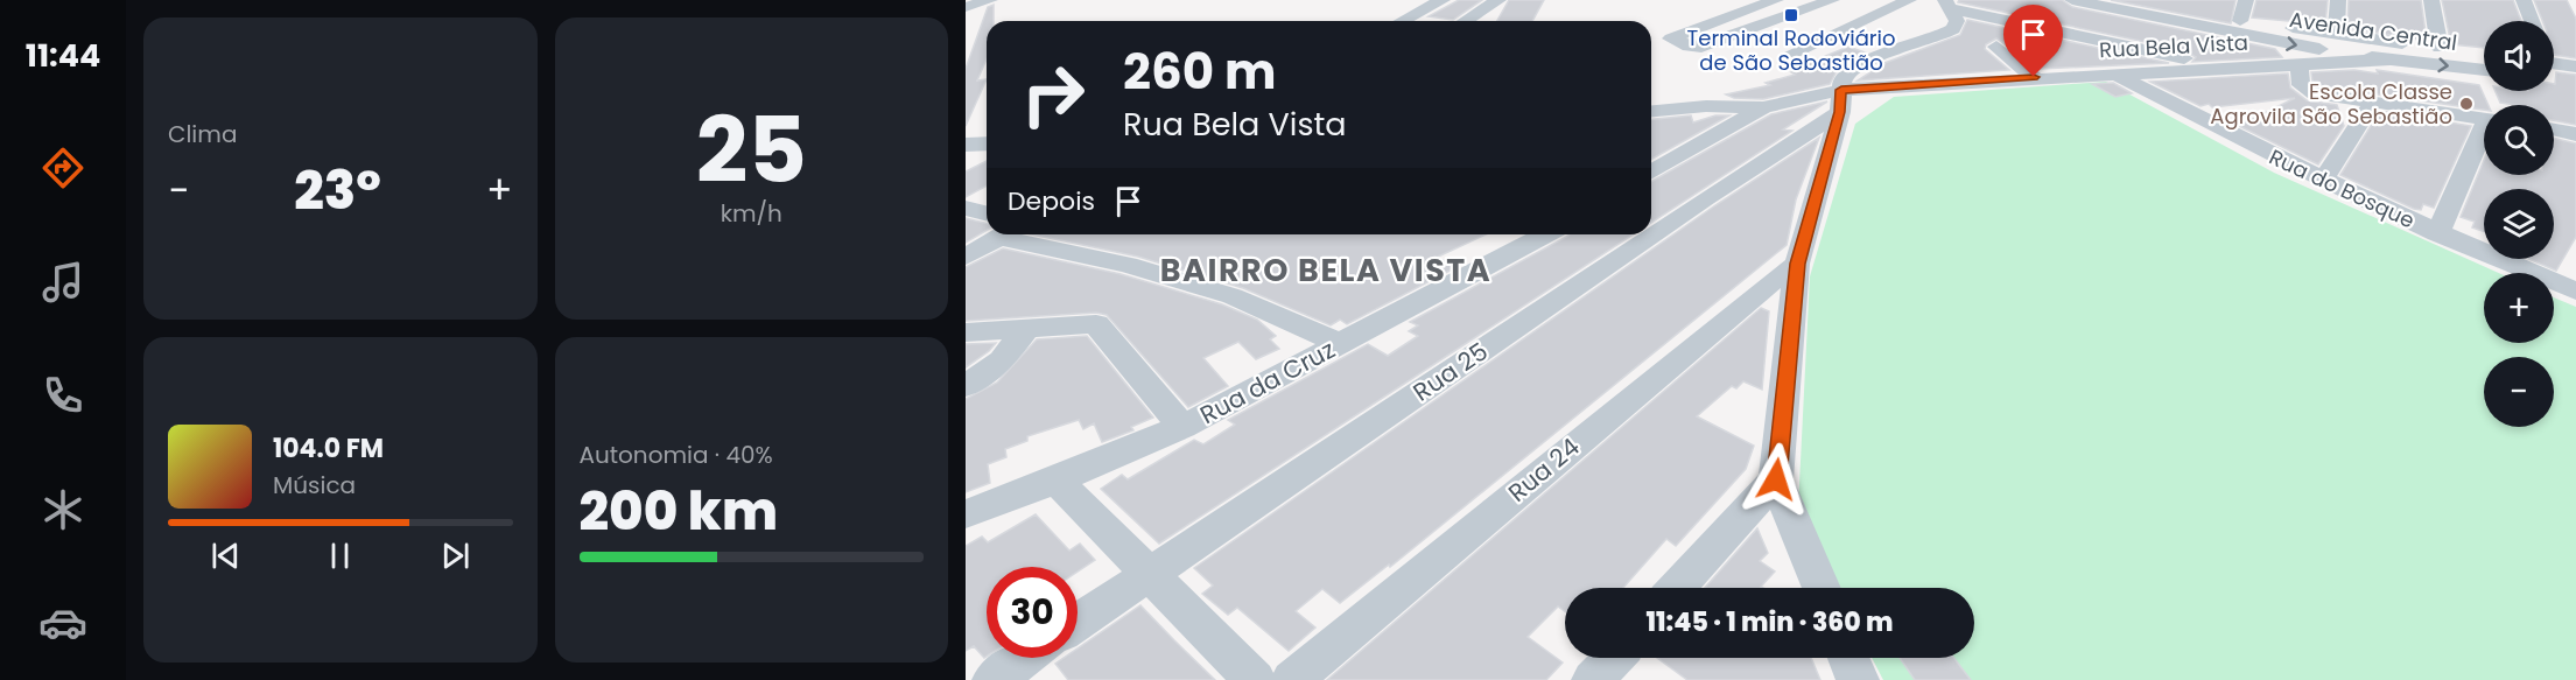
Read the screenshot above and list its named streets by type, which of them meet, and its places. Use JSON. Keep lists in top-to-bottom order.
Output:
{
  "streets": {
    "street": [
      "Avenida Central",
      "Rua Bela Vista",
      "Rua do Bosque",
      "Rua 25",
      "Rua da Cruz",
      "Rua 24"
    ]
  },
  "crossings": [
    ["Rua Bela Vista", "Rua do Bosque"],
    ["Rua Bela Vista", "Rua 25"]
  ],
  "districts": ["BAIRRO BELA VISTA"],
  "places": {
    "transit": ["Terminal Rodoviário de São Sebastião"],
    "other": ["Escola Classe Agrovila São Sebastião"]
  },
  "page": {
    "tabs": "11:44",
    "tile": [
      "Clima",
      ["25", "km/h"],
      ["Autonomia · 40%", "200 km"]
    ],
    "map_buttons": ["+", "−"],
    "turn": ["260 m", "Rua Bela Vista"],
    "heat": ["−", "23°", "+"],
    "then": "Depois",
    "song": ["104.0 FM", "Música"],
    "limit": "30",
    "trip": "11:45 · 1 min · 360 m"
  }
}
